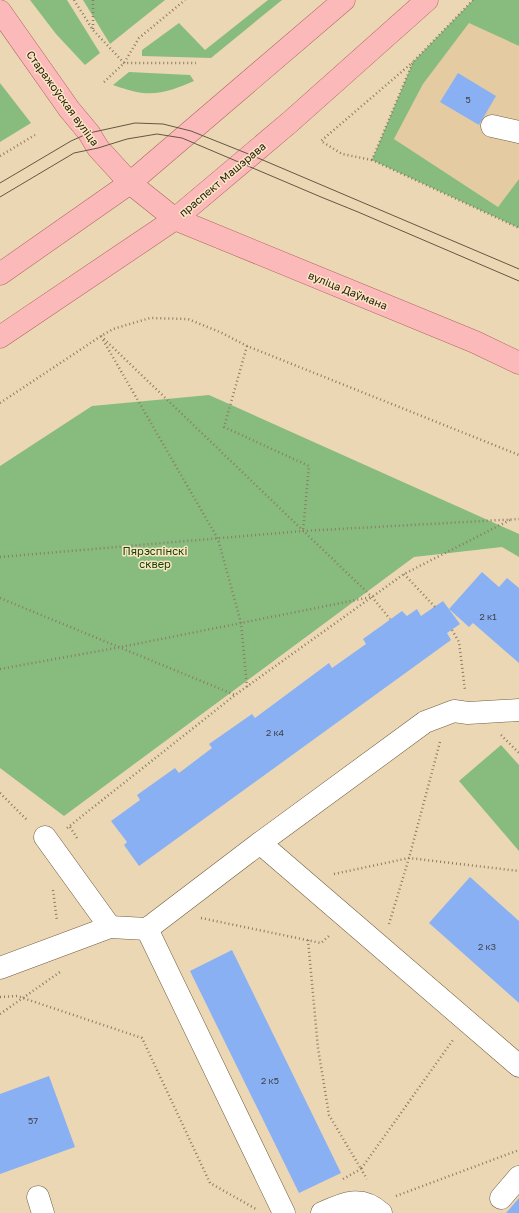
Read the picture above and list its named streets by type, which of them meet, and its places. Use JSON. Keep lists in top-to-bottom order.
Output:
{
  "streets": {
    "main road": ["Старажоўская вуліца", "праспект Машэрава", "вуліца Даўмана"]
  },
  "crossings": [
    ["Старажоўская вуліца", "праспект Машэрава"],
    ["Старажоўская вуліца", "вуліца Даўмана"],
    ["праспект Машэрава", "вуліца Даўмана"]
  ],
  "parks": ["Пярэспінскі сквер"],
  "house_numbers": [
    "5",
    "2 к1",
    "2 к4",
    "2 к3",
    "2 к5",
    "57"
  ]
}
